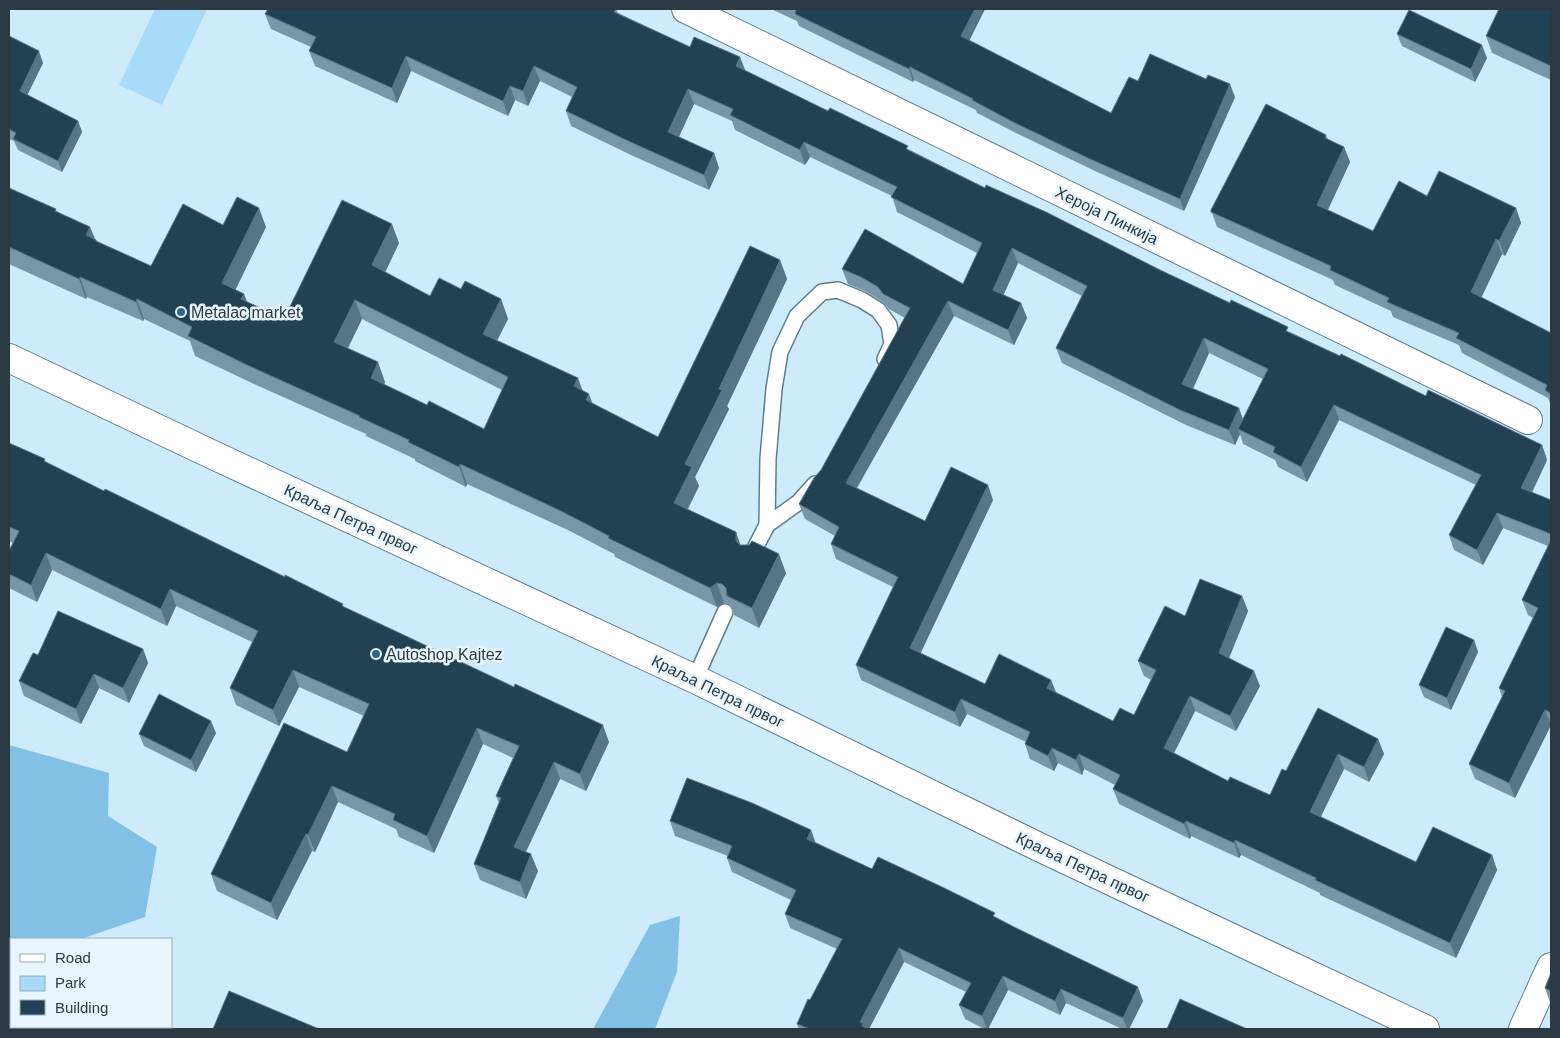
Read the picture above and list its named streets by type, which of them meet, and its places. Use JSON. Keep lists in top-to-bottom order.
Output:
{
  "streets": {
    "street": ["Хероја Пинкија", "Краља Петра првог"]
  },
  "places": ["Metalac market", "Autoshop Kajtez"],
  "legend": ["Road", "Park", "Building"]
}
